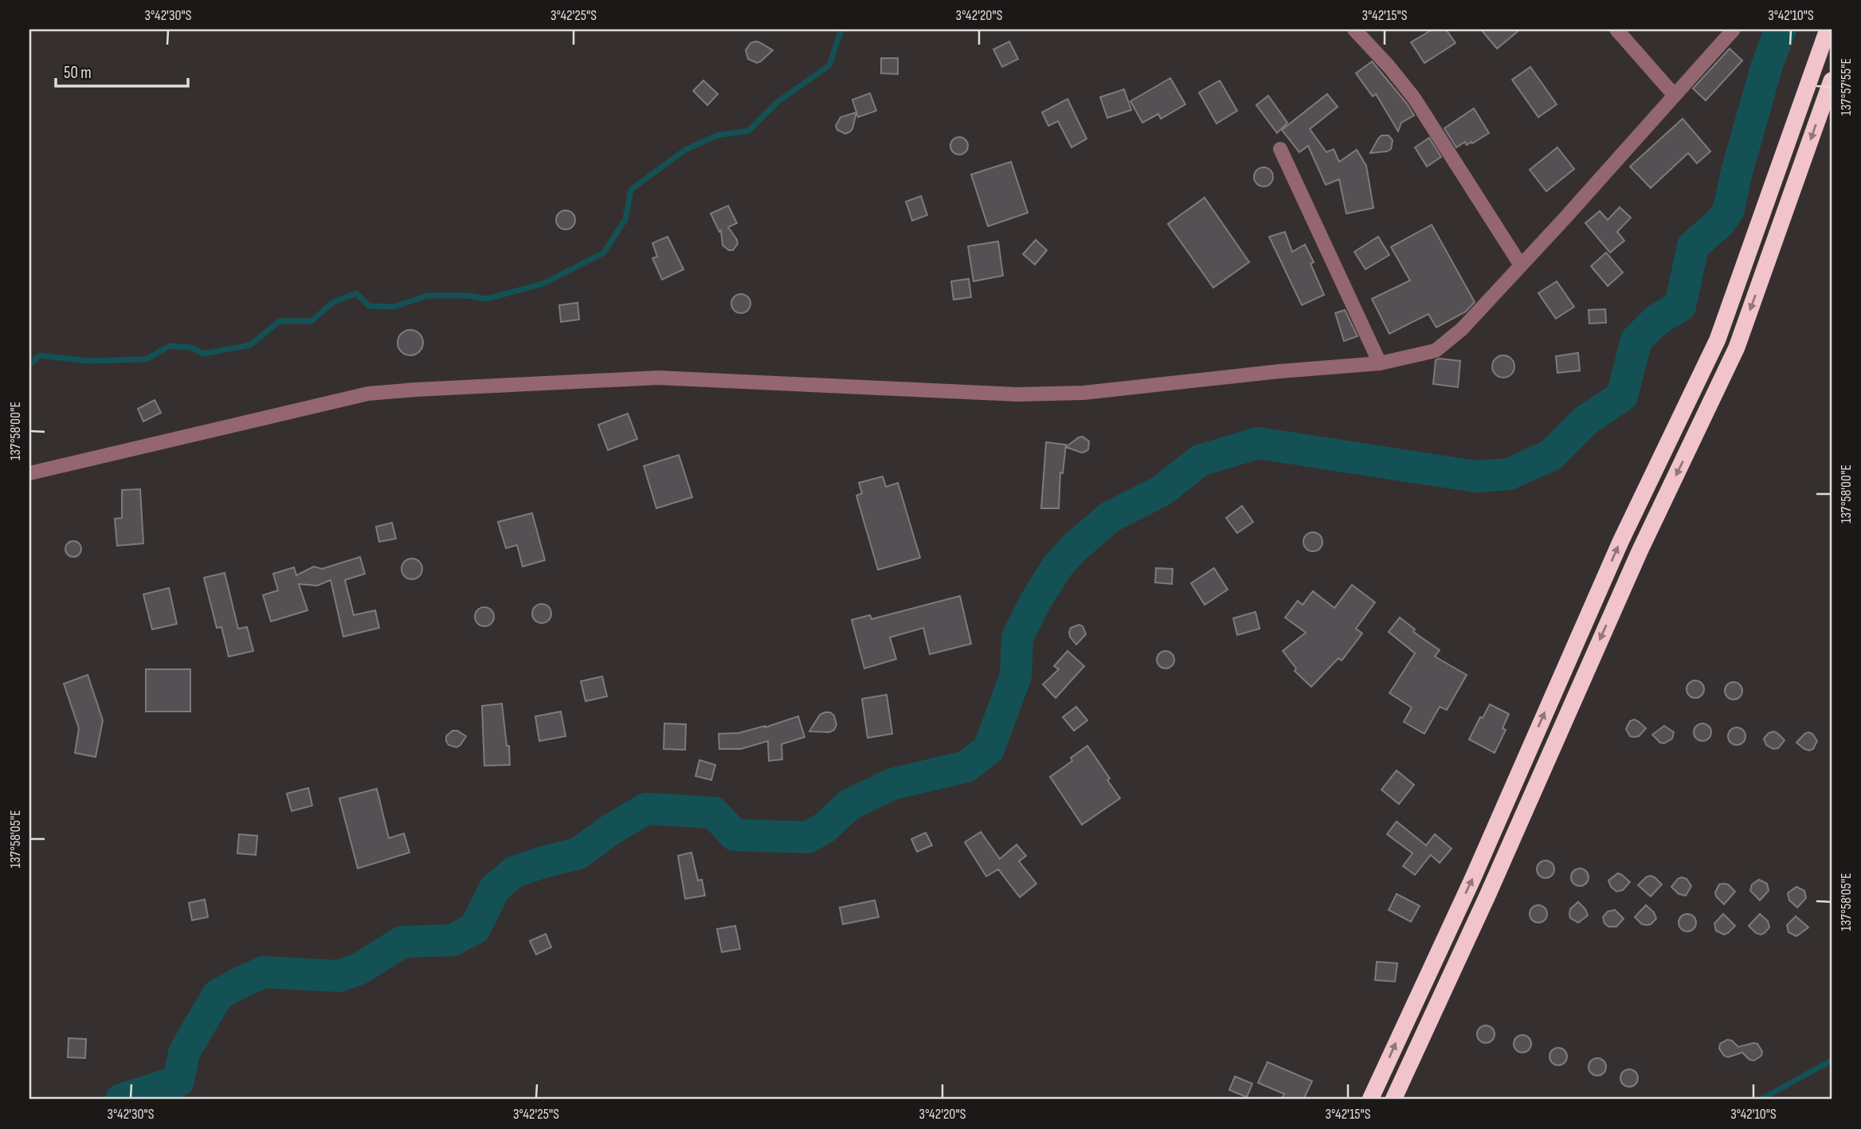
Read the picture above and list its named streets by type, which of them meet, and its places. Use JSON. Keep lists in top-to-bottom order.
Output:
{
  "scale_bar": "50 m",
  "coordinates": [
    "3°42'30\"S",
    "3°42'25\"S",
    "3°42'20\"S",
    "3°42'15\"S",
    "3°42'10\"S",
    "137°57'55\"E",
    "137°58'00\"E",
    "137°58'05\"E"
  ]
}
